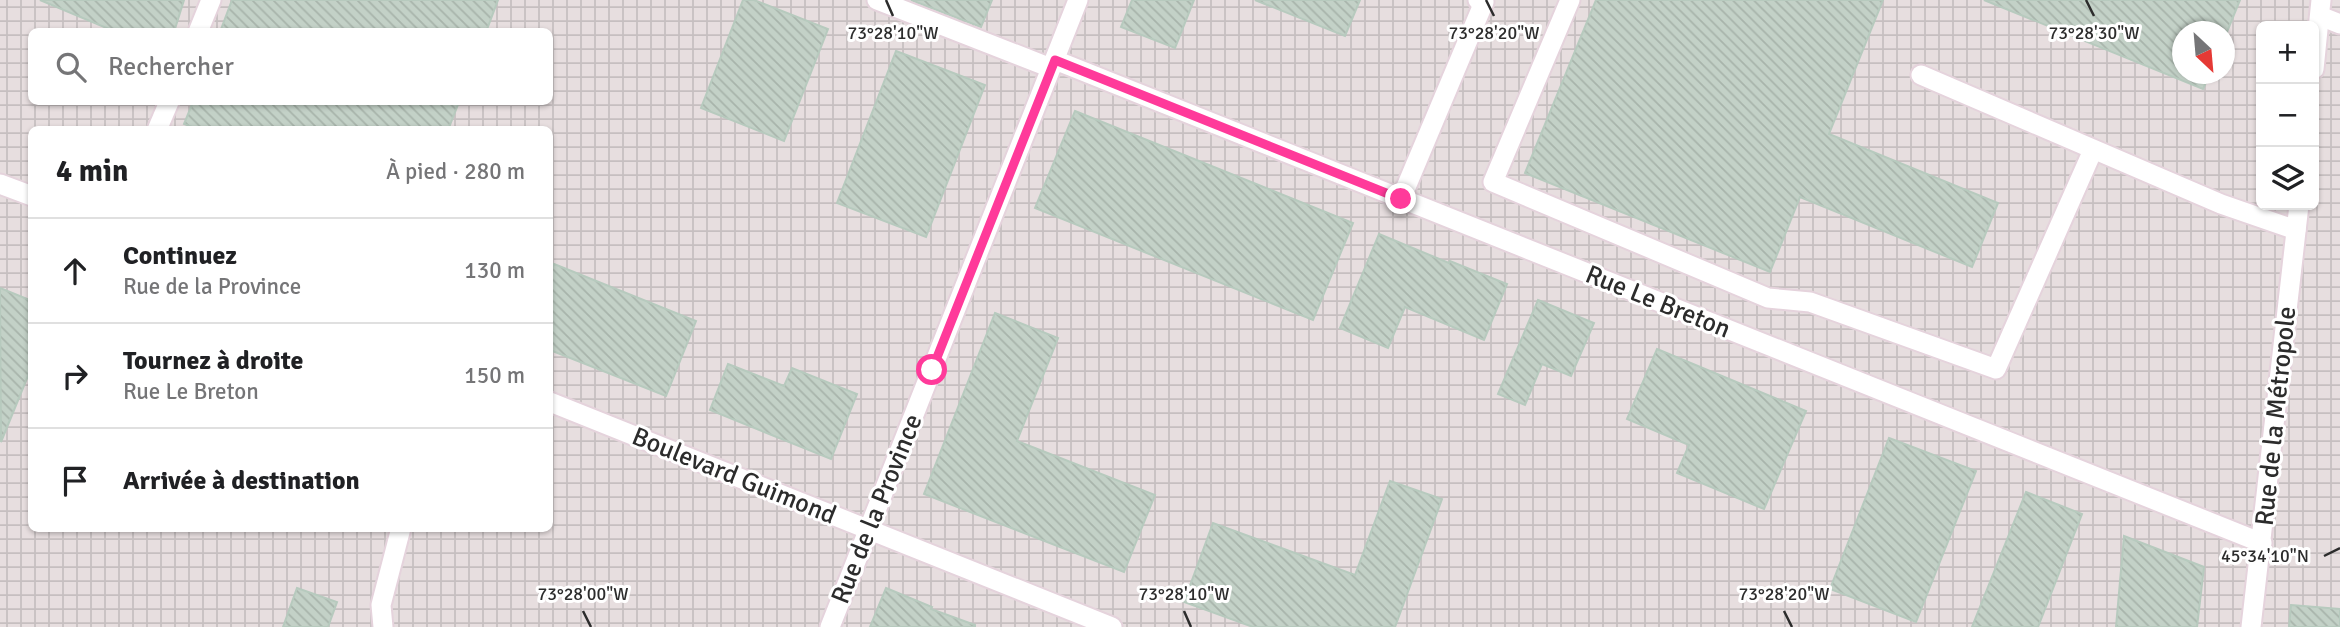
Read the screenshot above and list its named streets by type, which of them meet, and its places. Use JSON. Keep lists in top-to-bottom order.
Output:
{
  "streets": {
    "street": [
      "Rue Le Breton",
      "Rue de la Métropole",
      "Boulevard Guimond",
      "Rue de la Province"
    ]
  },
  "crossings": [
    ["Rue Le Breton", "Rue de la Métropole"],
    ["Rue Le Breton", "Rue de la Province"],
    ["Boulevard Guimond", "Rue de la Province"]
  ],
  "north": "bottom right",
  "page": {
    "map_buttons": ["+", "−"],
    "search": "Rechercher",
    "heading": ["4 min", "À pied · 280 m"],
    "list": [
      ["Continuez", "Rue de la Province", "130 m"],
      ["Tournez à droite", "Rue Le Breton", "150 m"],
      "Arrivée à destination"
    ]
  },
  "coordinates": [
    "73°28'30\"W",
    "73°28'10\"W",
    "73°28'20\"W",
    "45°34'10\"N",
    "73°28'00\"W"
  ]
}
